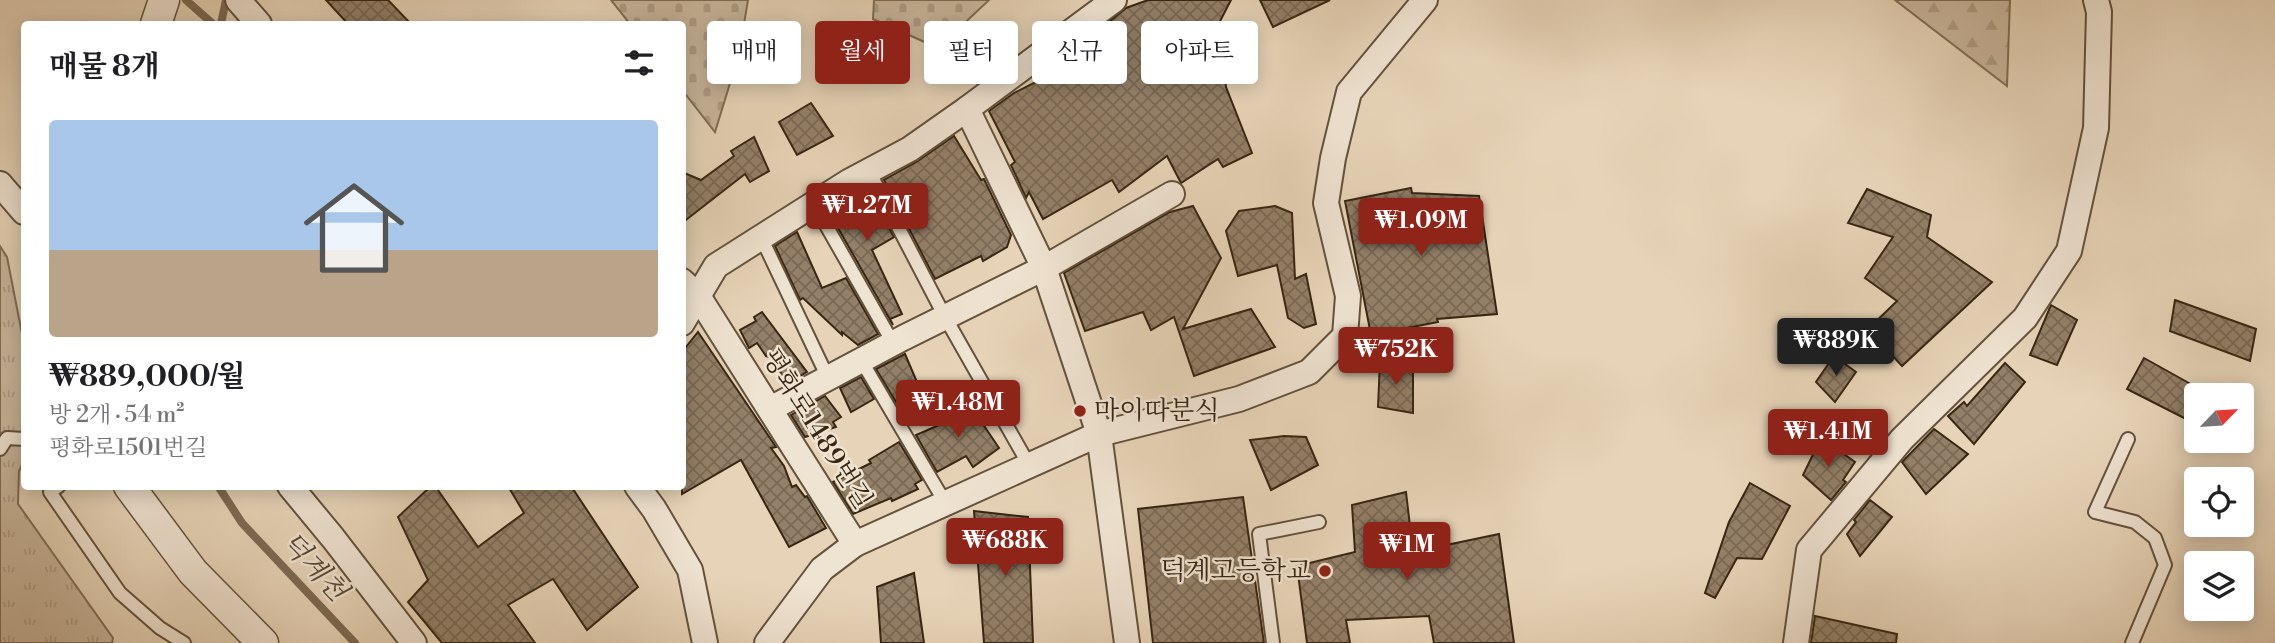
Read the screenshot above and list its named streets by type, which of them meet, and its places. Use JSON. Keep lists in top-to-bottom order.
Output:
{
  "streets": {
    "street": ["평화로1489번길"]
  },
  "water": ["덕계천"],
  "places": ["마이따분식", "덕계고등학교"],
  "north": "top right",
  "page": {
    "chip": [
      "매매",
      "월세",
      "필터",
      "신규",
      "아파트"
    ],
    "heading": "매물 8개",
    "list": [
      {
        "name": "₩889,000/월",
        "note": "방 2개 · 54 m² · 평화로1501번길"
      }
    ],
    "price": [
      "₩1.27M",
      "₩1.09M",
      "₩889K",
      "₩752K",
      "₩1.48M",
      "₩1.41M",
      "₩688K",
      "₩1M"
    ]
  }
}
